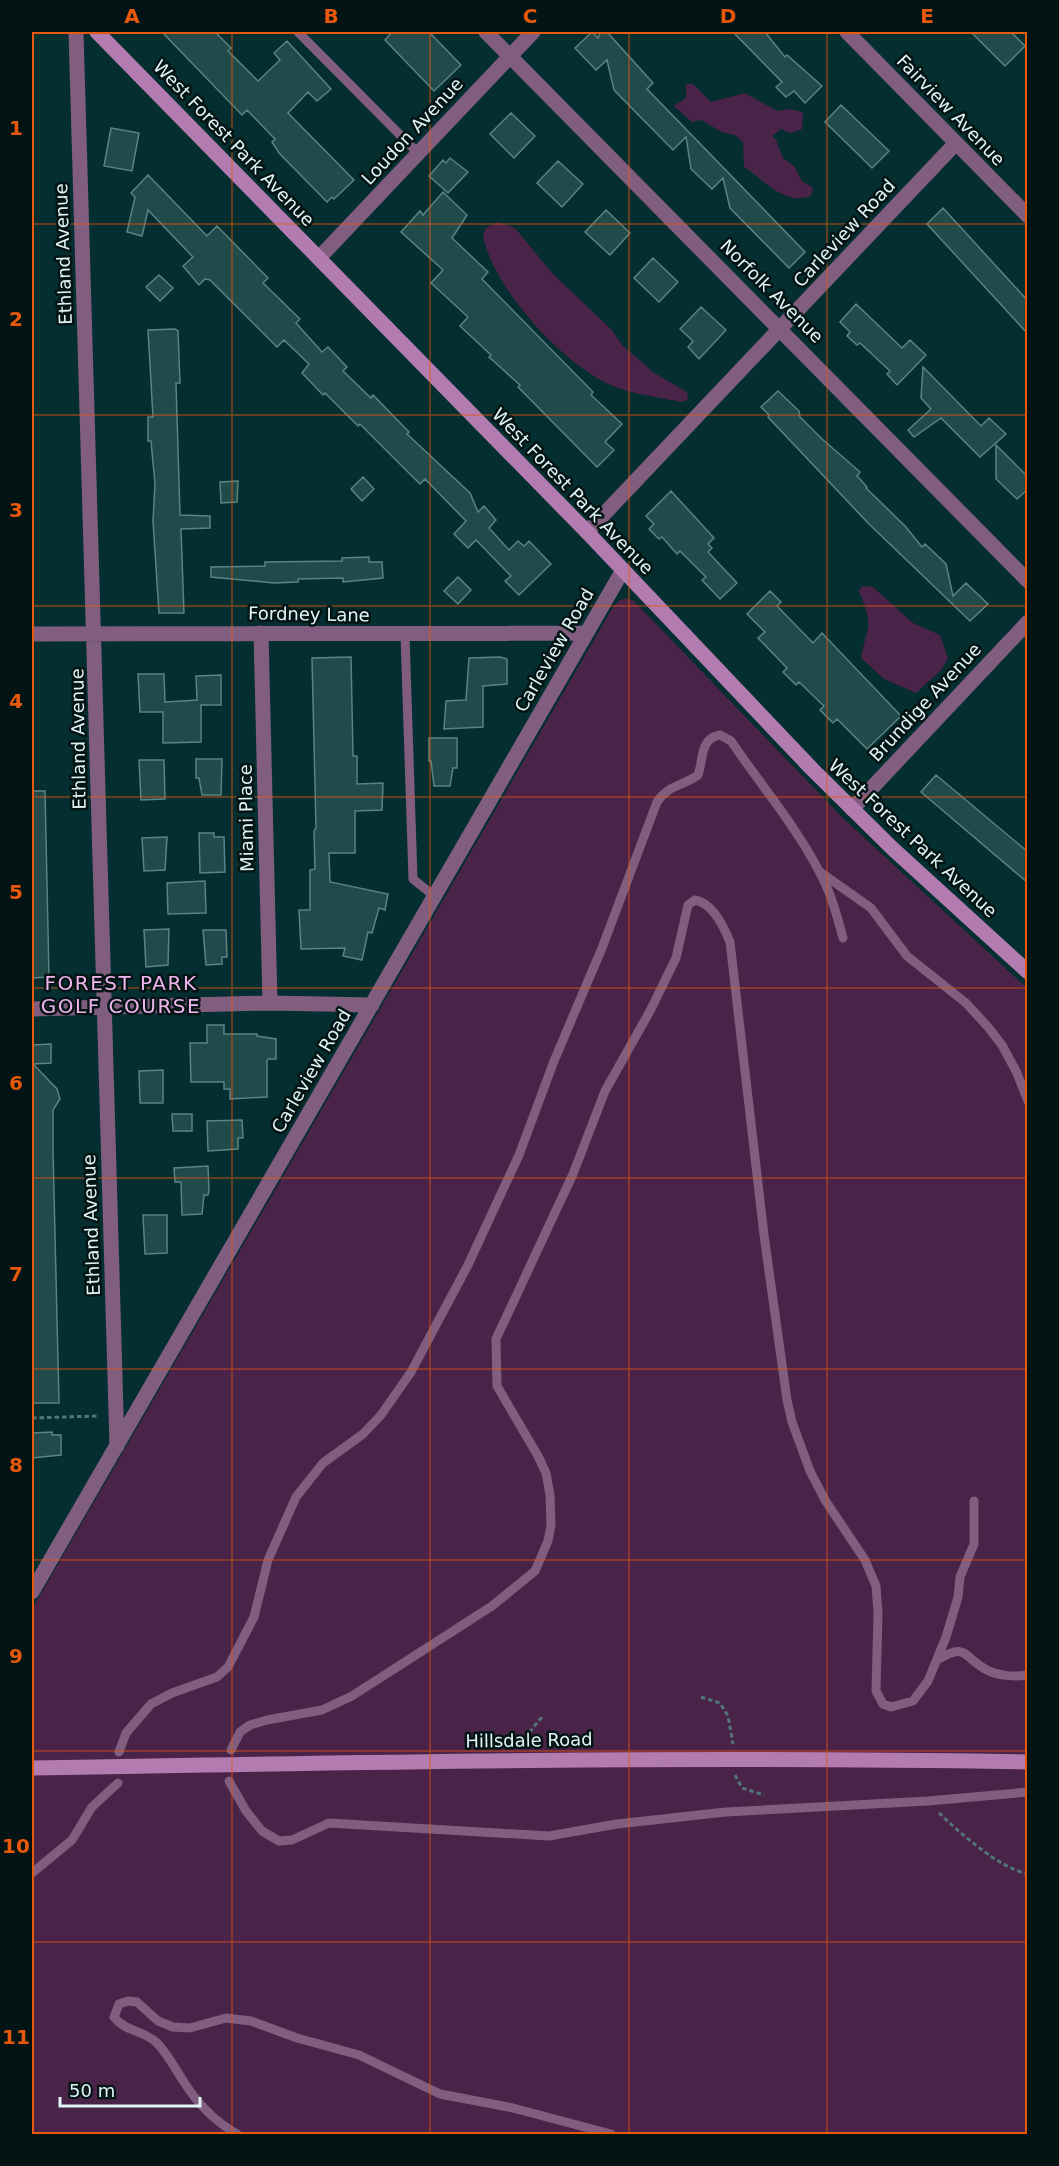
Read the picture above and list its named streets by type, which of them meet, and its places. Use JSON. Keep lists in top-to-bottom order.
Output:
{
  "streets": {
    "main road": ["West Forest Park Avenue", "Hillsdale Road"],
    "street": [
      "Fairview Avenue",
      "Loudon Avenue",
      "Carleview Road",
      "Ethland Avenue",
      "Norfolk Avenue",
      "Fordney Lane",
      "Brundige Avenue",
      "Miami Place"
    ]
  },
  "crossings": [
    ["Fairview Avenue", "Carleview Road"],
    ["Loudon Avenue", "West Forest Park Avenue"],
    ["Loudon Avenue", "Norfolk Avenue"],
    ["West Forest Park Avenue", "Carleview Road"],
    ["West Forest Park Avenue", "Brundige Avenue"],
    ["Carleview Road", "Ethland Avenue"],
    ["Carleview Road", "Norfolk Avenue"],
    ["Carleview Road", "Fordney Lane"],
    ["Ethland Avenue", "Fordney Lane"],
    ["Fordney Lane", "Miami Place"]
  ],
  "districts": ["FOREST PARK GOLF COURSE"],
  "scale_bar": "50 m",
  "grid": {
    "columns": [
      "A",
      "B",
      "C",
      "D",
      "E"
    ],
    "rows": [
      "1",
      "2",
      "3",
      "4",
      "5",
      "6",
      "7",
      "8",
      "9",
      "10",
      "11"
    ]
  }
}
